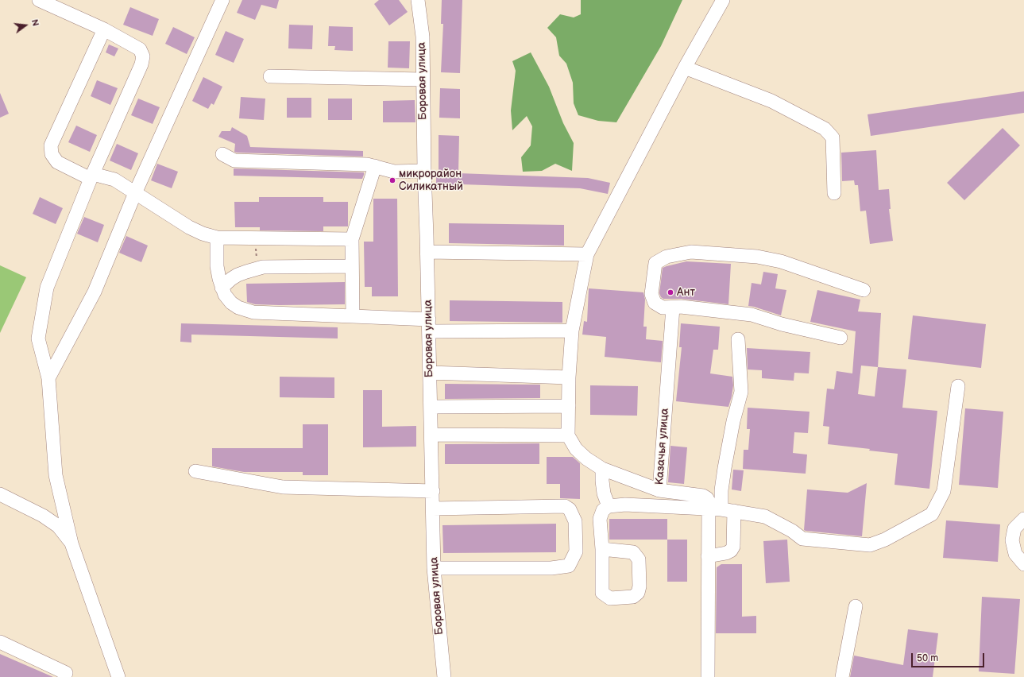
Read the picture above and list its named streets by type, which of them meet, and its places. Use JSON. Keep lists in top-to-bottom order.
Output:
{
  "streets": {
    "street": ["Боровая улица", "Казачья улица"]
  },
  "places": ["микрорайон Силикатный", "Ант"],
  "scale_bar": "50 m",
  "north": "right"
}
